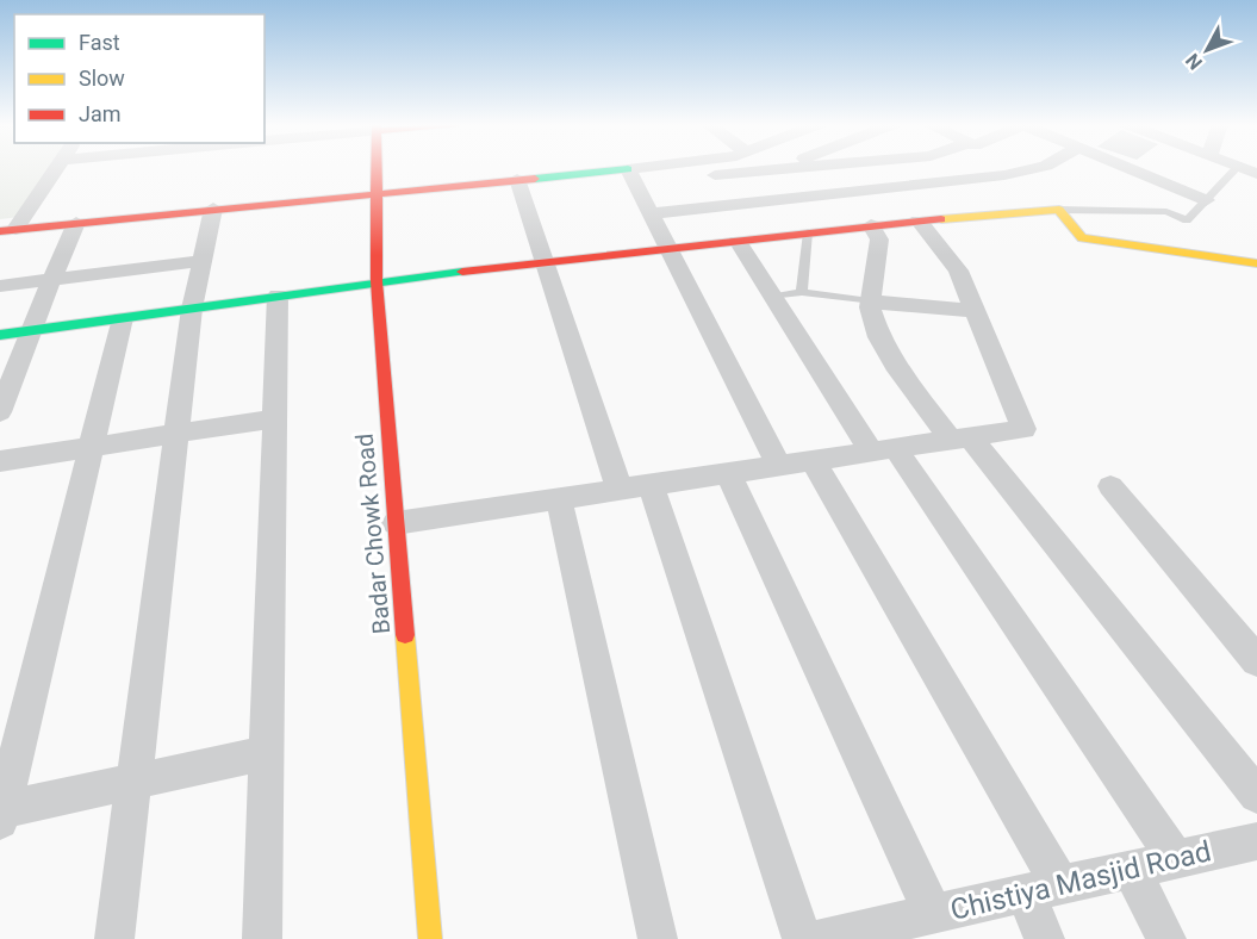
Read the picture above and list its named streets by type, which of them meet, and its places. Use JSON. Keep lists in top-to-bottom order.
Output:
{
  "streets": {
    "street": ["Badar Chowk Road", "Chistiya Masjid Road"]
  },
  "legend": ["Fast", "Slow", "Jam"],
  "north": "bottom left"
}
